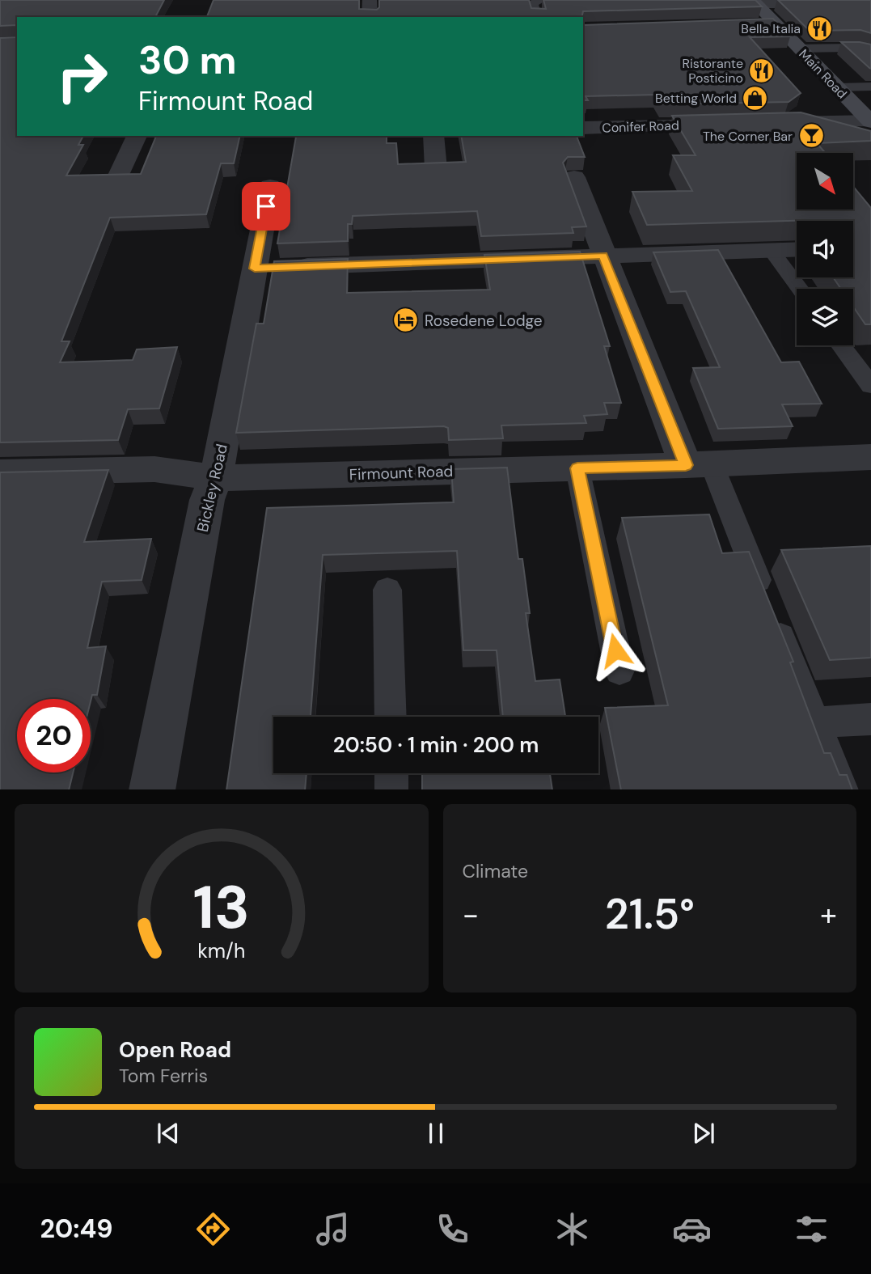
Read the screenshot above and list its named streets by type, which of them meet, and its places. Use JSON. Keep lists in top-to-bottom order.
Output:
{
  "streets": {
    "main road": ["Main Road"],
    "street": ["Conifer Road", "Firmount Road", "Bickley Road"]
  },
  "crossings": [
    ["Firmount Road", "Bickley Road"]
  ],
  "places": {
    "restaurant": ["Bella Italia", "Ristorante Posticino"],
    "shop": ["Betting World"],
    "bar": ["The Corner Bar"],
    "hotel": ["Rosedene Lodge"]
  },
  "north": "bottom right",
  "page": {
    "turn": ["30 m", "Firmount Road"],
    "limit": "20",
    "trip": "20:50 · 1 min · 200 m",
    "tile": "Climate",
    "heat": ["−", "21.5°", "+"],
    "song": ["Open Road", "Tom Ferris"],
    "tabs": "20:49",
    "gauge": ["13", "km/h"]
  }
}
